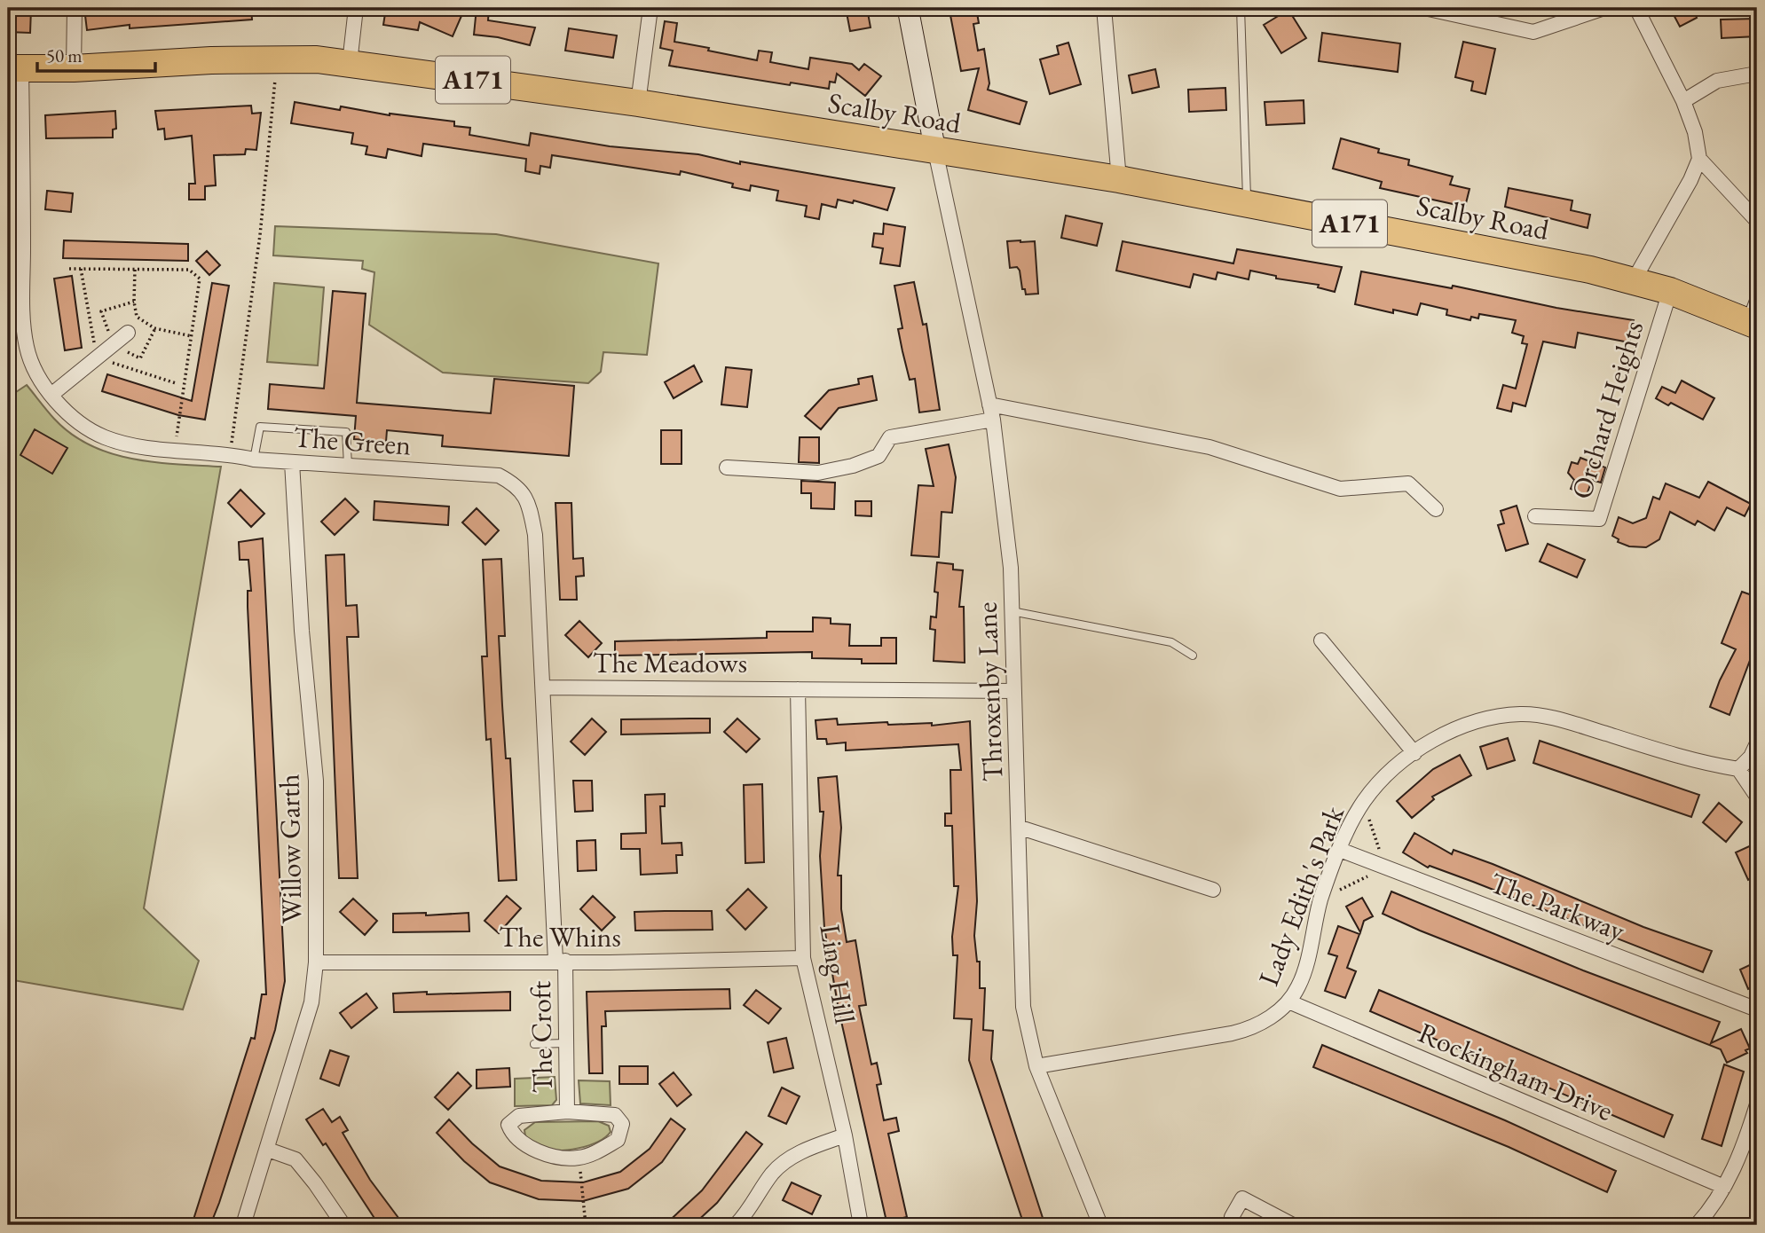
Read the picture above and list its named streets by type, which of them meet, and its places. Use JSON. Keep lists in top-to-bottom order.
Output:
{
  "streets": {
    "highway": ["A171", "Scalby Road"],
    "street": [
      "Orchard Heights",
      "The Green",
      "The Meadows",
      "Throxenby Lane",
      "Willow Garth",
      "Lady Edith's Park",
      "The Parkway",
      "The Whins",
      "Ling Hill",
      "The Croft",
      "Rockingham Drive"
    ]
  },
  "crossings": [
    ["Scalby Road", "Orchard Heights"],
    ["Scalby Road", "The Green"],
    ["Scalby Road", "Throxenby Lane"],
    ["The Green", "The Meadows"],
    ["The Green", "Willow Garth"],
    ["The Green", "The Whins"],
    ["The Green", "The Croft"],
    ["The Meadows", "Throxenby Lane"],
    ["The Meadows", "Ling Hill"],
    ["Throxenby Lane", "Lady Edith's Park"],
    ["Willow Garth", "The Whins"],
    ["Lady Edith's Park", "The Parkway"],
    ["Lady Edith's Park", "Rockingham Drive"],
    ["The Whins", "Ling Hill"],
    ["The Whins", "The Croft"]
  ],
  "scale_bar": "50 m"
}
